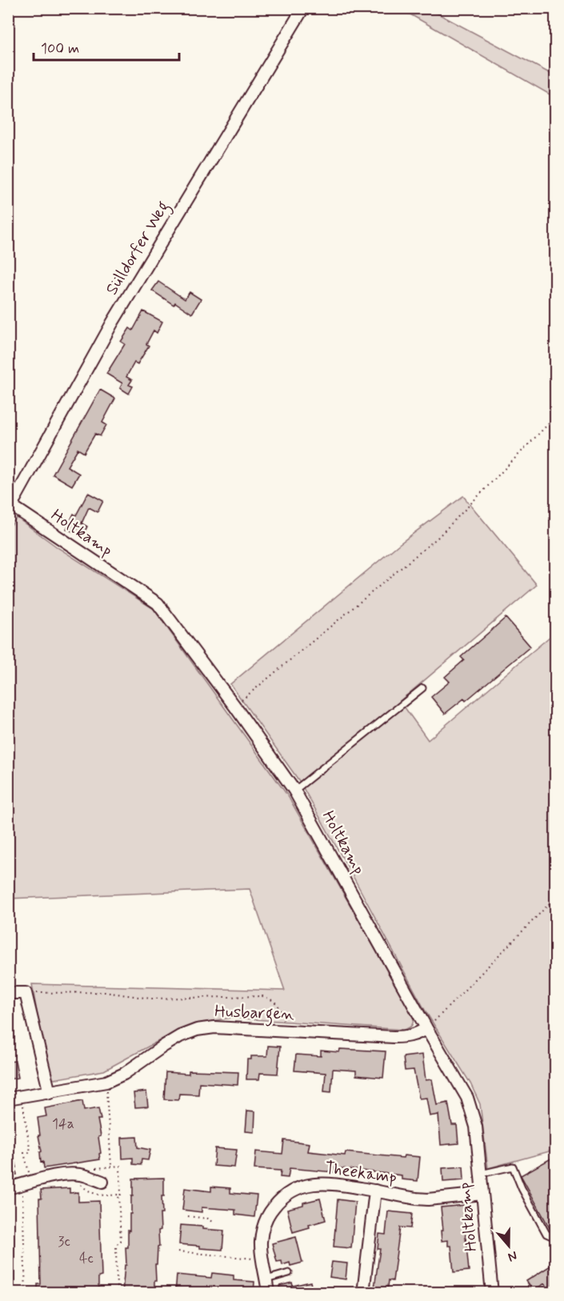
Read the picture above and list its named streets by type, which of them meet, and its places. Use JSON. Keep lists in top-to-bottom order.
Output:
{
  "streets": {
    "street": [
      "Sülldorfer Weg",
      "Holtkamp",
      "Husbargen",
      "Theekamp"
    ]
  },
  "crossings": [
    ["Sülldorfer Weg", "Holtkamp"],
    ["Holtkamp", "Husbargen"],
    ["Holtkamp", "Theekamp"]
  ],
  "house_numbers": ["14a", "3c", "4c"],
  "scale_bar": "100 m",
  "north": "bottom"
}
